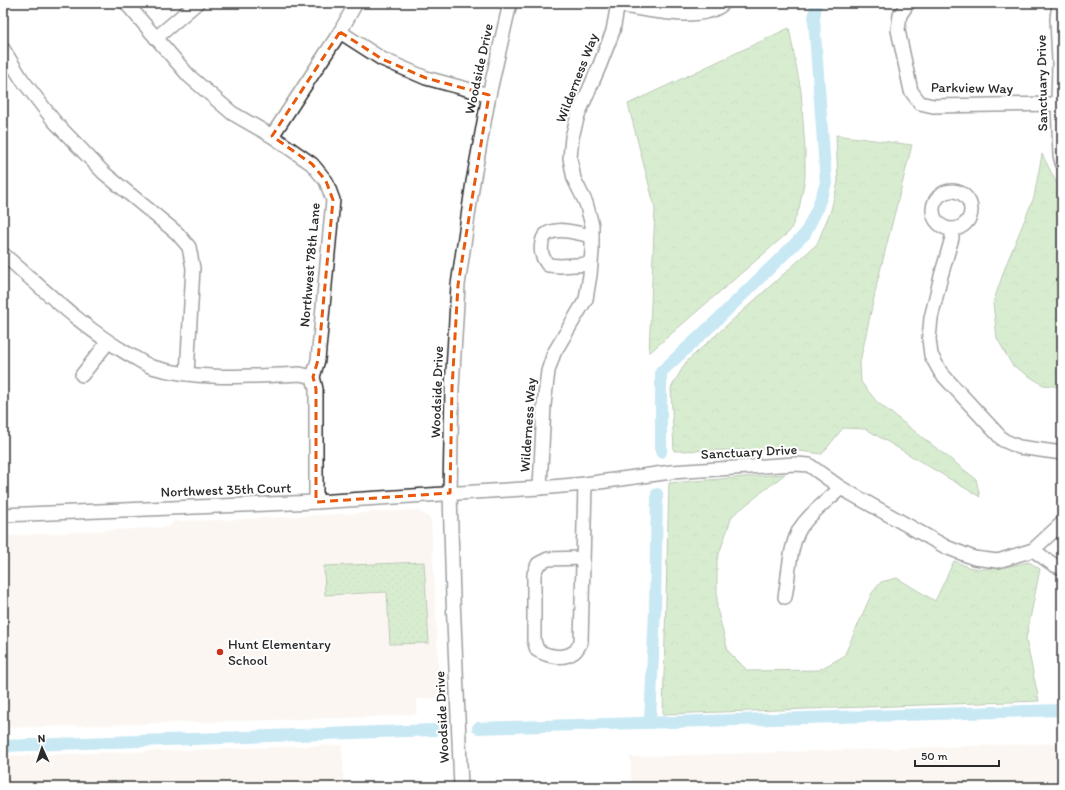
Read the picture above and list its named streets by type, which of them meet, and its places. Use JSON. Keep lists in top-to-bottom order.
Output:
{
  "streets": {
    "street": [
      "Woodside Drive",
      "Wilderness Way",
      "Sanctuary Drive",
      "Parkview Way",
      "Northwest 78th Lane",
      "Northwest 35th Court"
    ]
  },
  "crossings": [
    ["Woodside Drive", "Sanctuary Drive"],
    ["Woodside Drive", "Northwest 35th Court"],
    ["Wilderness Way", "Sanctuary Drive"],
    ["Sanctuary Drive", "Parkview Way"],
    ["Sanctuary Drive", "Northwest 35th Court"],
    ["Northwest 78th Lane", "Northwest 35th Court"]
  ],
  "places": ["Hunt Elementary School"],
  "scale_bar": "50 m",
  "north": "top"
}
